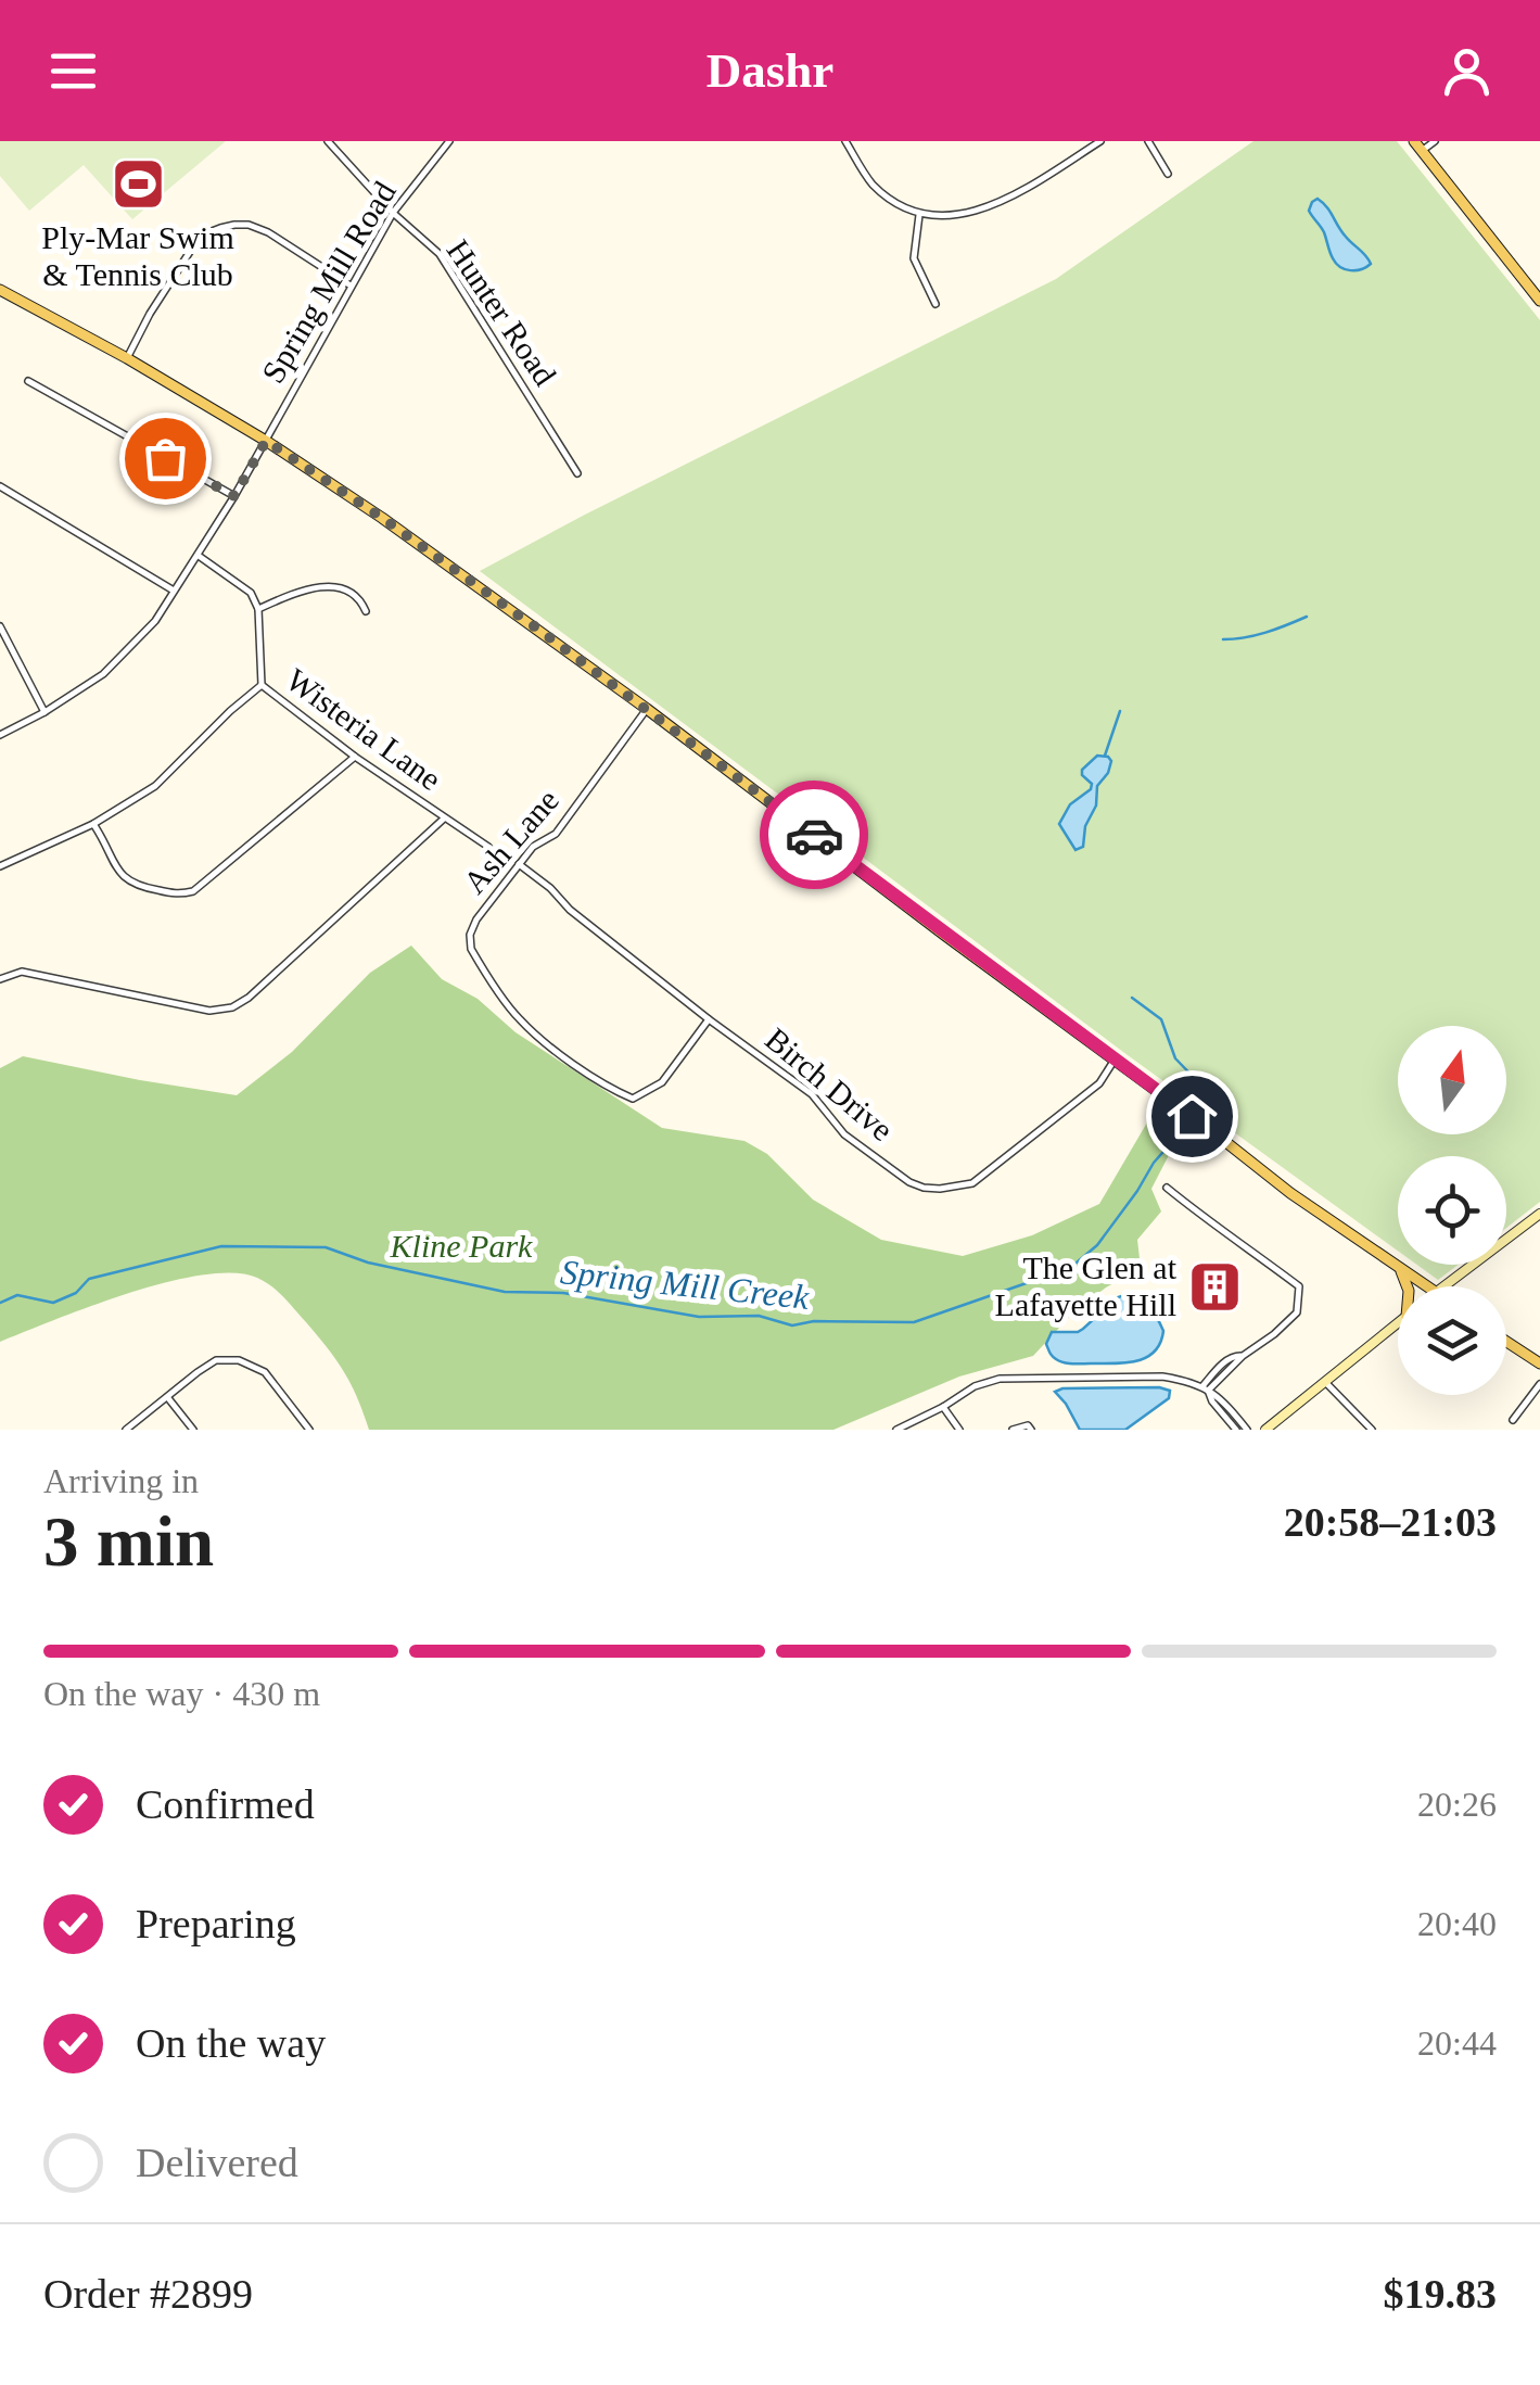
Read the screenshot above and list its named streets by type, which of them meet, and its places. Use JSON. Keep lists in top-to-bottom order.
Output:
{
  "streets": {
    "street": [
      "Spring Mill Road",
      "Hunter Road",
      "Wisteria Lane",
      "Ash Lane",
      "Birch Drive"
    ]
  },
  "crossings": [
    ["Spring Mill Road", "Hunter Road"],
    ["Ash Lane", "Birch Drive"]
  ],
  "water": ["Spring Mill Creek"],
  "parks": ["Kline Park"],
  "places": {
    "sports": ["Ply-Mar Swim & Tennis Club"],
    "building": ["The Glen at Lafayette Hill"]
  },
  "north": "top",
  "page": {
    "header": "Dashr",
    "heading": ["3 min", "Arriving in", "20:58–21:03"],
    "panel": ["Order #2899", "$19.83"],
    "bar": "On the way · 430 m",
    "list": [
      ["Confirmed", "20:26"],
      ["Preparing", "20:40"],
      ["On the way", "20:44"],
      "Delivered"
    ]
  }
}
